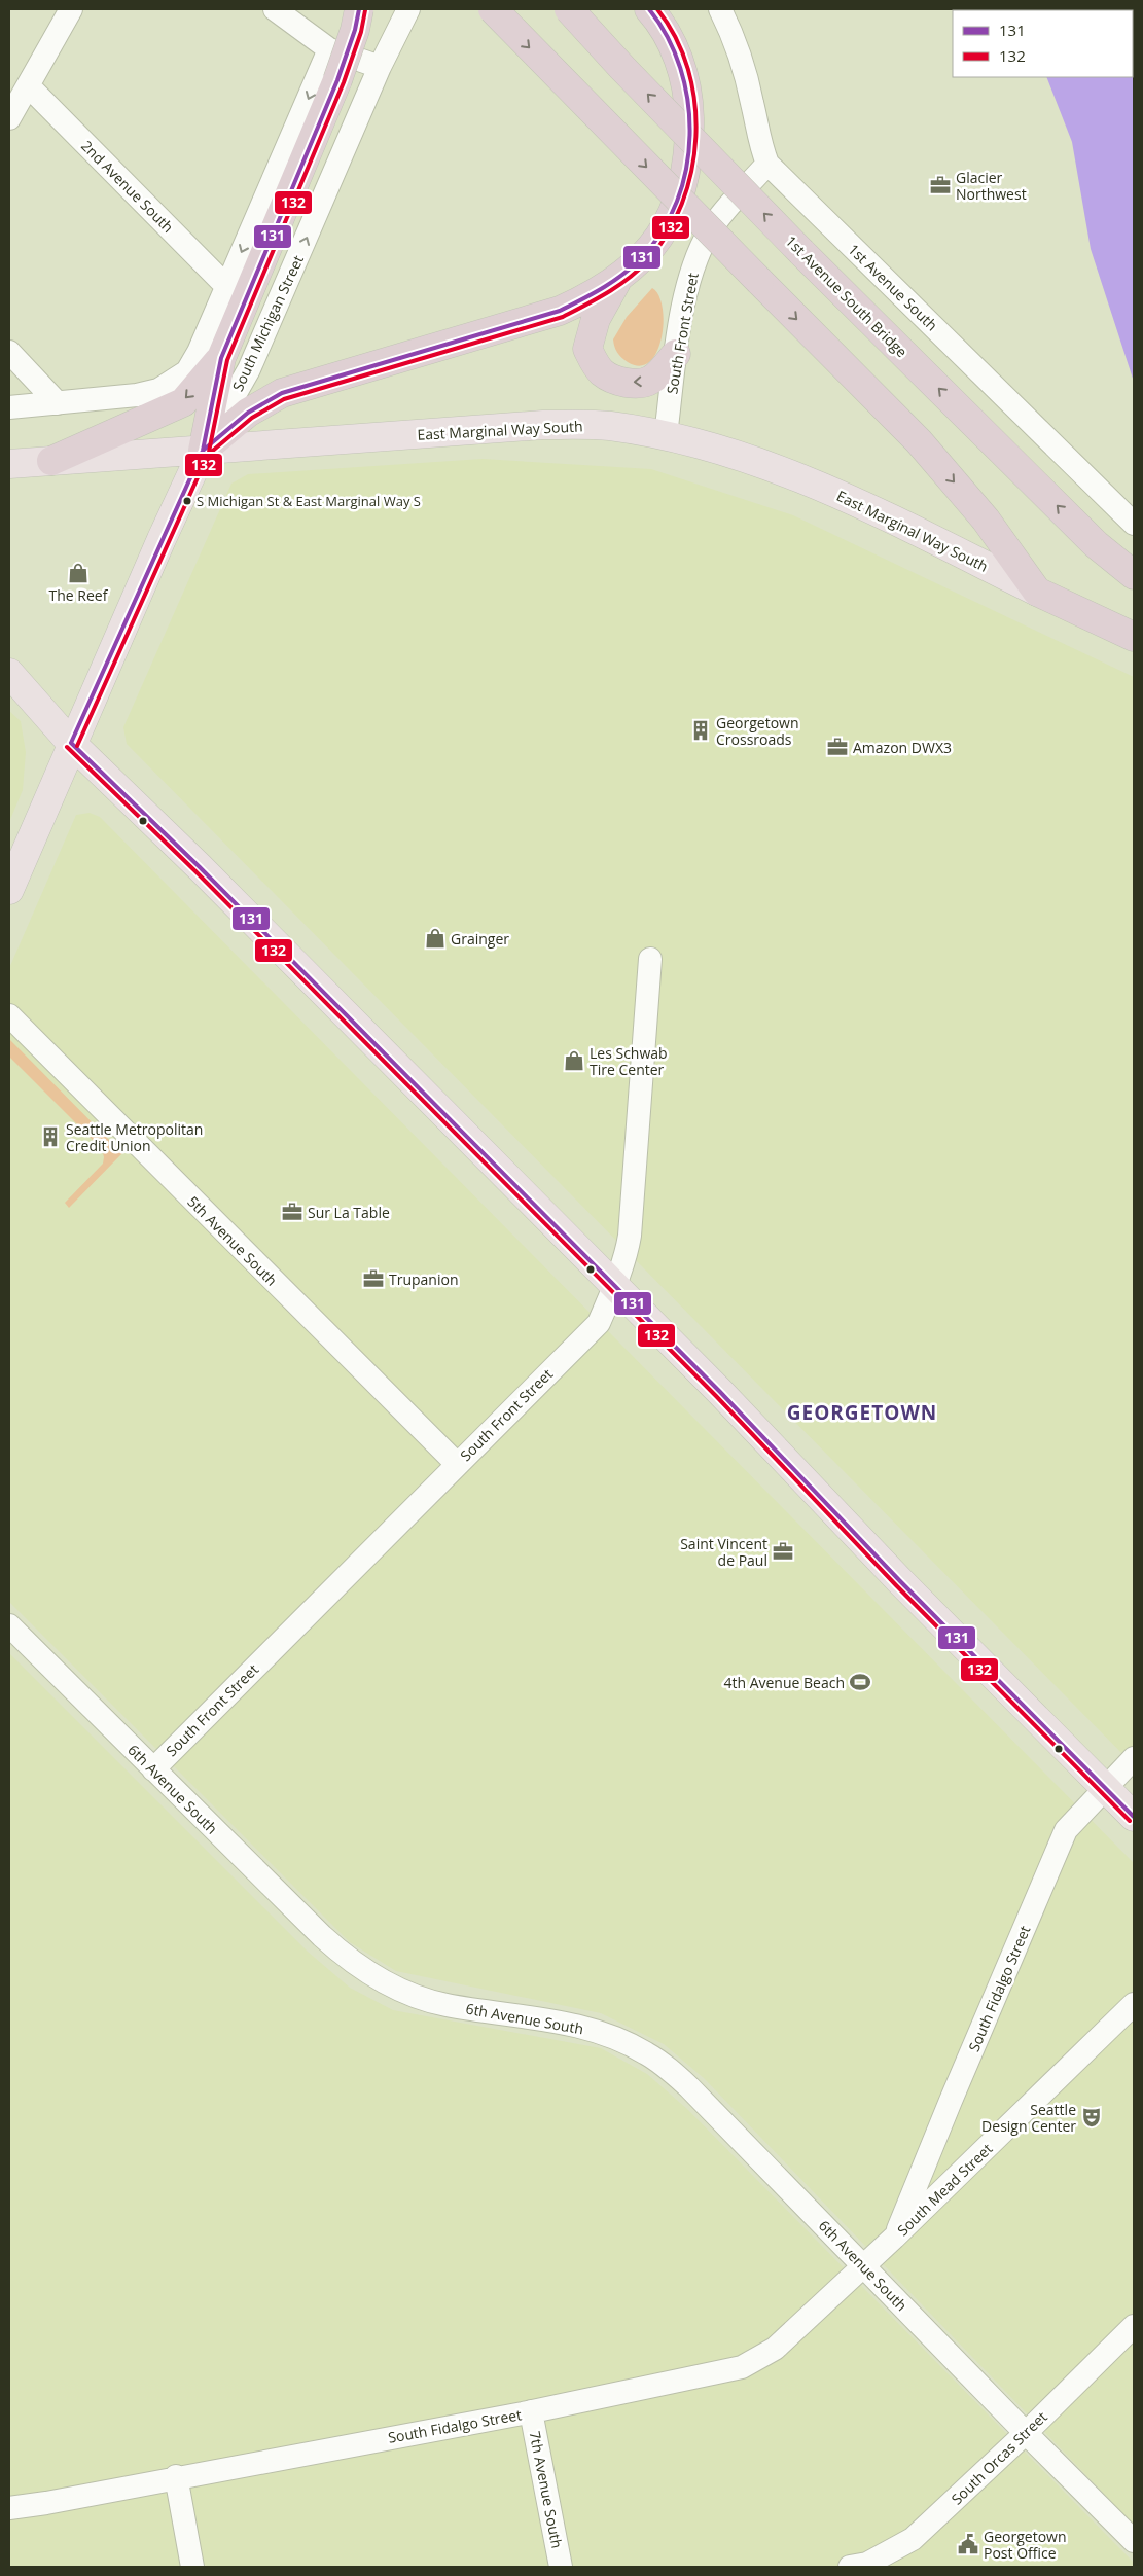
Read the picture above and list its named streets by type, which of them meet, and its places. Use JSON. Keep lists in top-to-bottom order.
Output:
{
  "streets": {
    "highway": ["1st Avenue South Bridge", "East Marginal Way South"],
    "main road": ["South Michigan Street"],
    "street": [
      "2nd Avenue South",
      "1st Avenue South",
      "South Front Street",
      "5th Avenue South",
      "6th Avenue South",
      "South Fidalgo Street",
      "South Mead Street",
      "South Orcas Street",
      "7th Avenue South"
    ]
  },
  "crossings": [
    ["1st Avenue South", "South Front Street"],
    ["South Michigan Street", "East Marginal Way South"],
    ["South Front Street", "East Marginal Way South"],
    ["South Front Street", "5th Avenue South"],
    ["South Front Street", "6th Avenue South"],
    ["6th Avenue South", "South Fidalgo Street"],
    ["6th Avenue South", "South Mead Street"],
    ["6th Avenue South", "South Orcas Street"],
    ["South Fidalgo Street", "South Mead Street"],
    ["South Fidalgo Street", "7th Avenue South"]
  ],
  "districts": ["GEORGETOWN"],
  "places": {
    "office": [
      "Glacier Northwest",
      "Amazon DWX3",
      "Sur La Table",
      "Trupanion",
      "Saint Vincent de Paul"
    ],
    "other": ["S Michigan St & East Marginal Way S"],
    "shop": ["The Reef", "Grainger", "Les Schwab Tire Center"],
    "building": ["Georgetown Crossroads", "Seattle Metropolitan Credit Union"],
    "sports": ["4th Avenue Beach"],
    "theatre": ["Seattle Design Center"],
    "public building": ["Georgetown Post Office"]
  },
  "lines": ["transit line 131", "transit line 132"],
  "legend": ["131", "132"]
}
